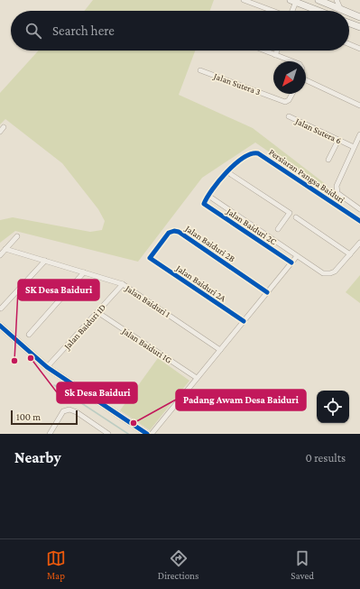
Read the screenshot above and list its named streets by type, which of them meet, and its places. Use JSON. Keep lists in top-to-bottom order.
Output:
{
  "streets": {
    "street": [
      "Jalan Sutera 3",
      "Jalan Sutera 6",
      "Persiaran Pangsa Baiduri",
      "Jalan Baiduri 2C",
      "Jalan Baiduri 2B",
      "Jalan Baiduri 2A",
      "Jalan Baiduri 1",
      "Jalan Baiduri 1D",
      "Jalan Baiduri 1G"
    ]
  },
  "crossings": [
    ["Persiaran Pangsa Baiduri", "Jalan Baiduri 2C"],
    ["Jalan Baiduri 2B", "Jalan Baiduri 2A"],
    ["Jalan Baiduri 1", "Jalan Baiduri 1D"],
    ["Jalan Baiduri 1D", "Jalan Baiduri 1G"]
  ],
  "places": ["Sk Desa Baiduri", "SK Desa Baiduri", "Padang Awam Desa Baiduri"],
  "scale_bar": "100 m",
  "north": "bottom left",
  "page": {
    "search": "Search here",
    "scale": "100 m",
    "heading": ["Nearby", "0 results"],
    "nav": ["Map", "Directions", "Saved"]
  }
}
